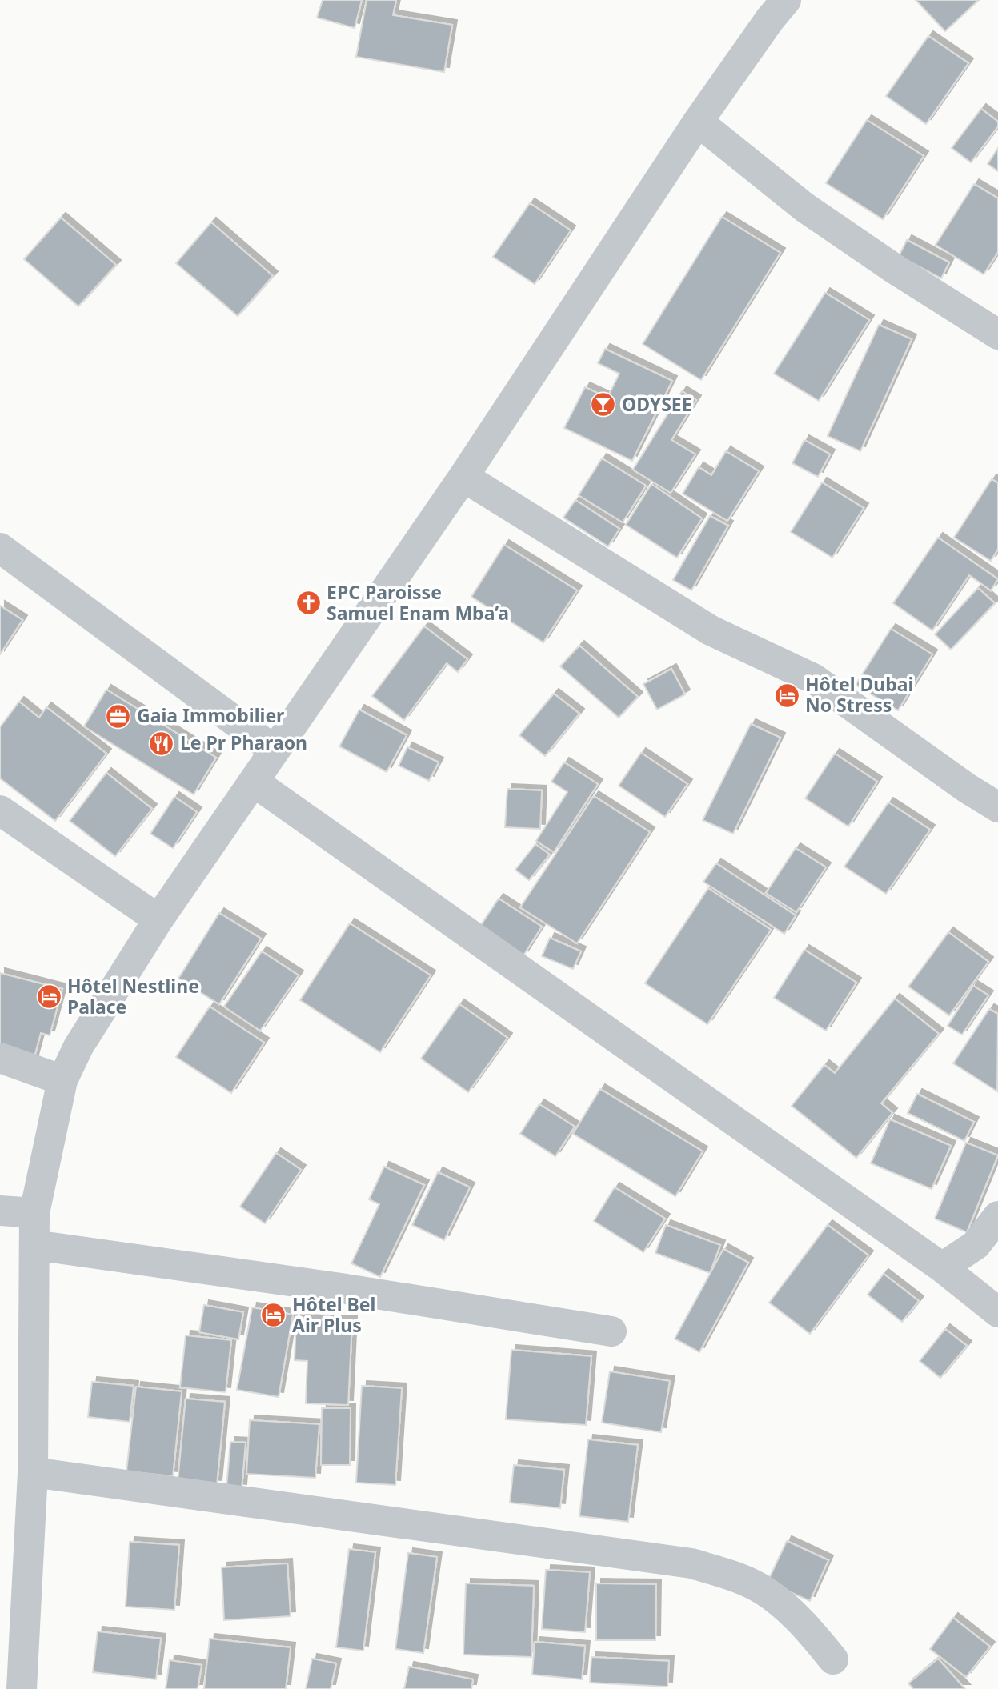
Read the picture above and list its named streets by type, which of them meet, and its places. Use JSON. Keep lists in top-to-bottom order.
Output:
{
  "places": {
    "bar": ["ODYSEE"],
    "church": ["EPC Paroisse Samuel Enam Mba’a"],
    "hotel": ["Hôtel Dubai No Stress", "Hôtel Nestline Palace", "Hôtel Bel Air Plus"],
    "office": ["Gaia Immobilier"],
    "restaurant": ["Le Pr Pharaon"]
  }
}
